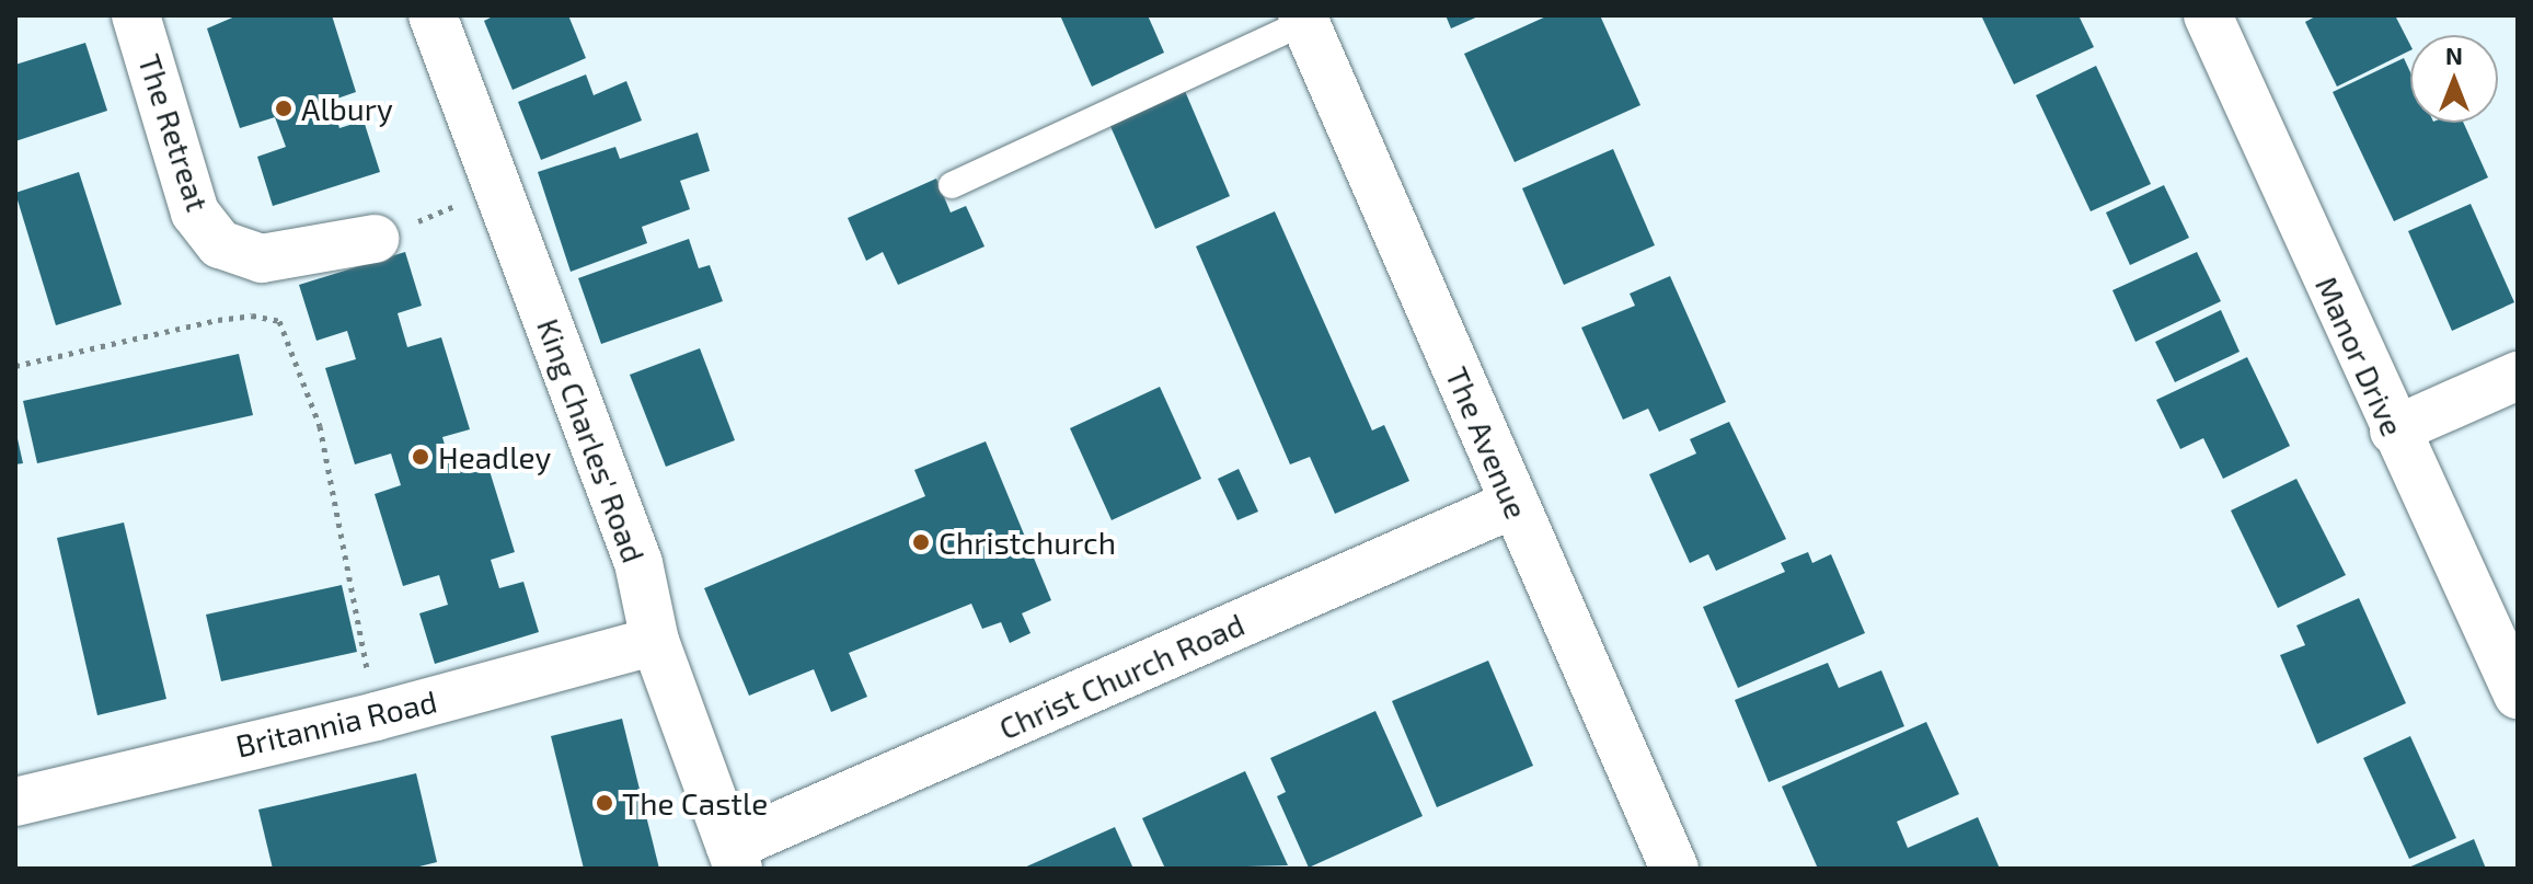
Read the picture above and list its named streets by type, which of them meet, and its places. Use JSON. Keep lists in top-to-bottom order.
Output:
{
  "streets": {
    "street": [
      "The Retreat",
      "Manor Drive",
      "King Charles' Road",
      "The Avenue",
      "Christ Church Road",
      "Britannia Road"
    ]
  },
  "crossings": [
    ["King Charles' Road", "Christ Church Road"],
    ["King Charles' Road", "Britannia Road"],
    ["The Avenue", "Christ Church Road"]
  ],
  "places": [
    "Albury",
    "Headley",
    "Christchurch",
    "The Castle"
  ],
  "north": "top"
}
